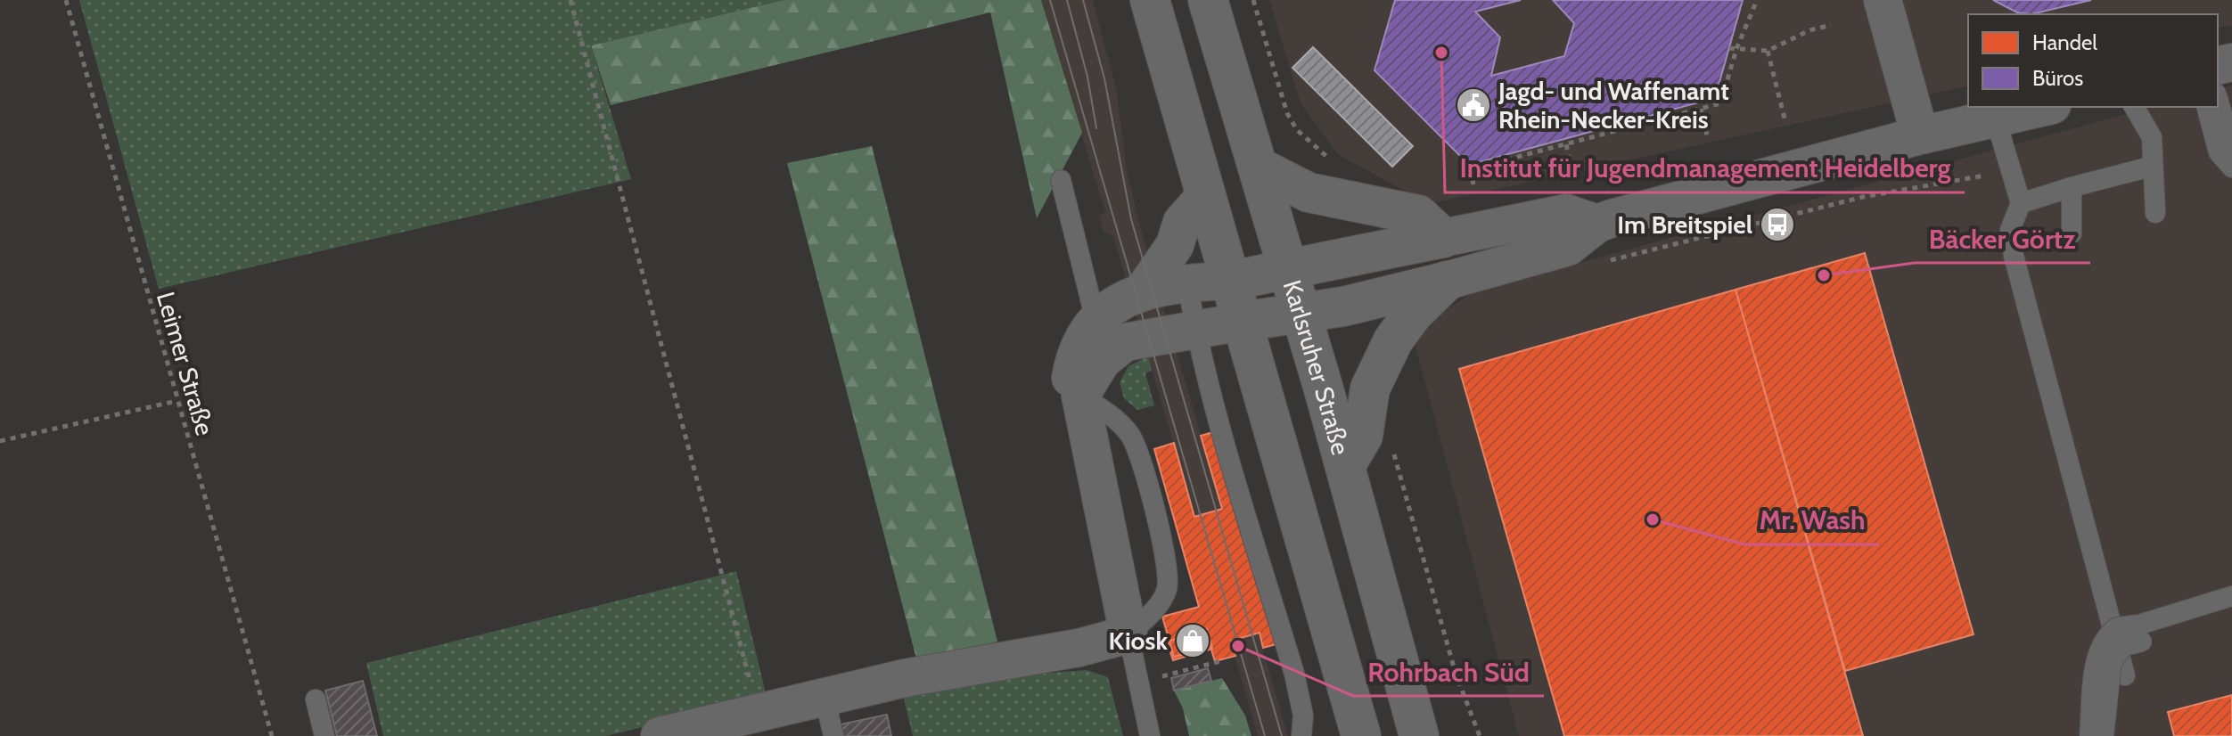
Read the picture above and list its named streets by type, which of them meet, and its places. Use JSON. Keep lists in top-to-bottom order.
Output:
{
  "streets": {
    "main road": ["Karlsruher Straße"],
    "path": ["Leimer Straße"]
  },
  "places": {
    "other": [
      "Institut für Jugendmanagement Heidelberg",
      "Bäcker Görtz",
      "Mr. Wash",
      "Rohrbach Süd"
    ],
    "public building": ["Jagd- und Waffenamt Rhein-Necker-Kreis"],
    "bus stop": ["Im Breitspiel"],
    "shop": ["Kiosk"]
  },
  "legend": ["Handel", "Büros"]
}
